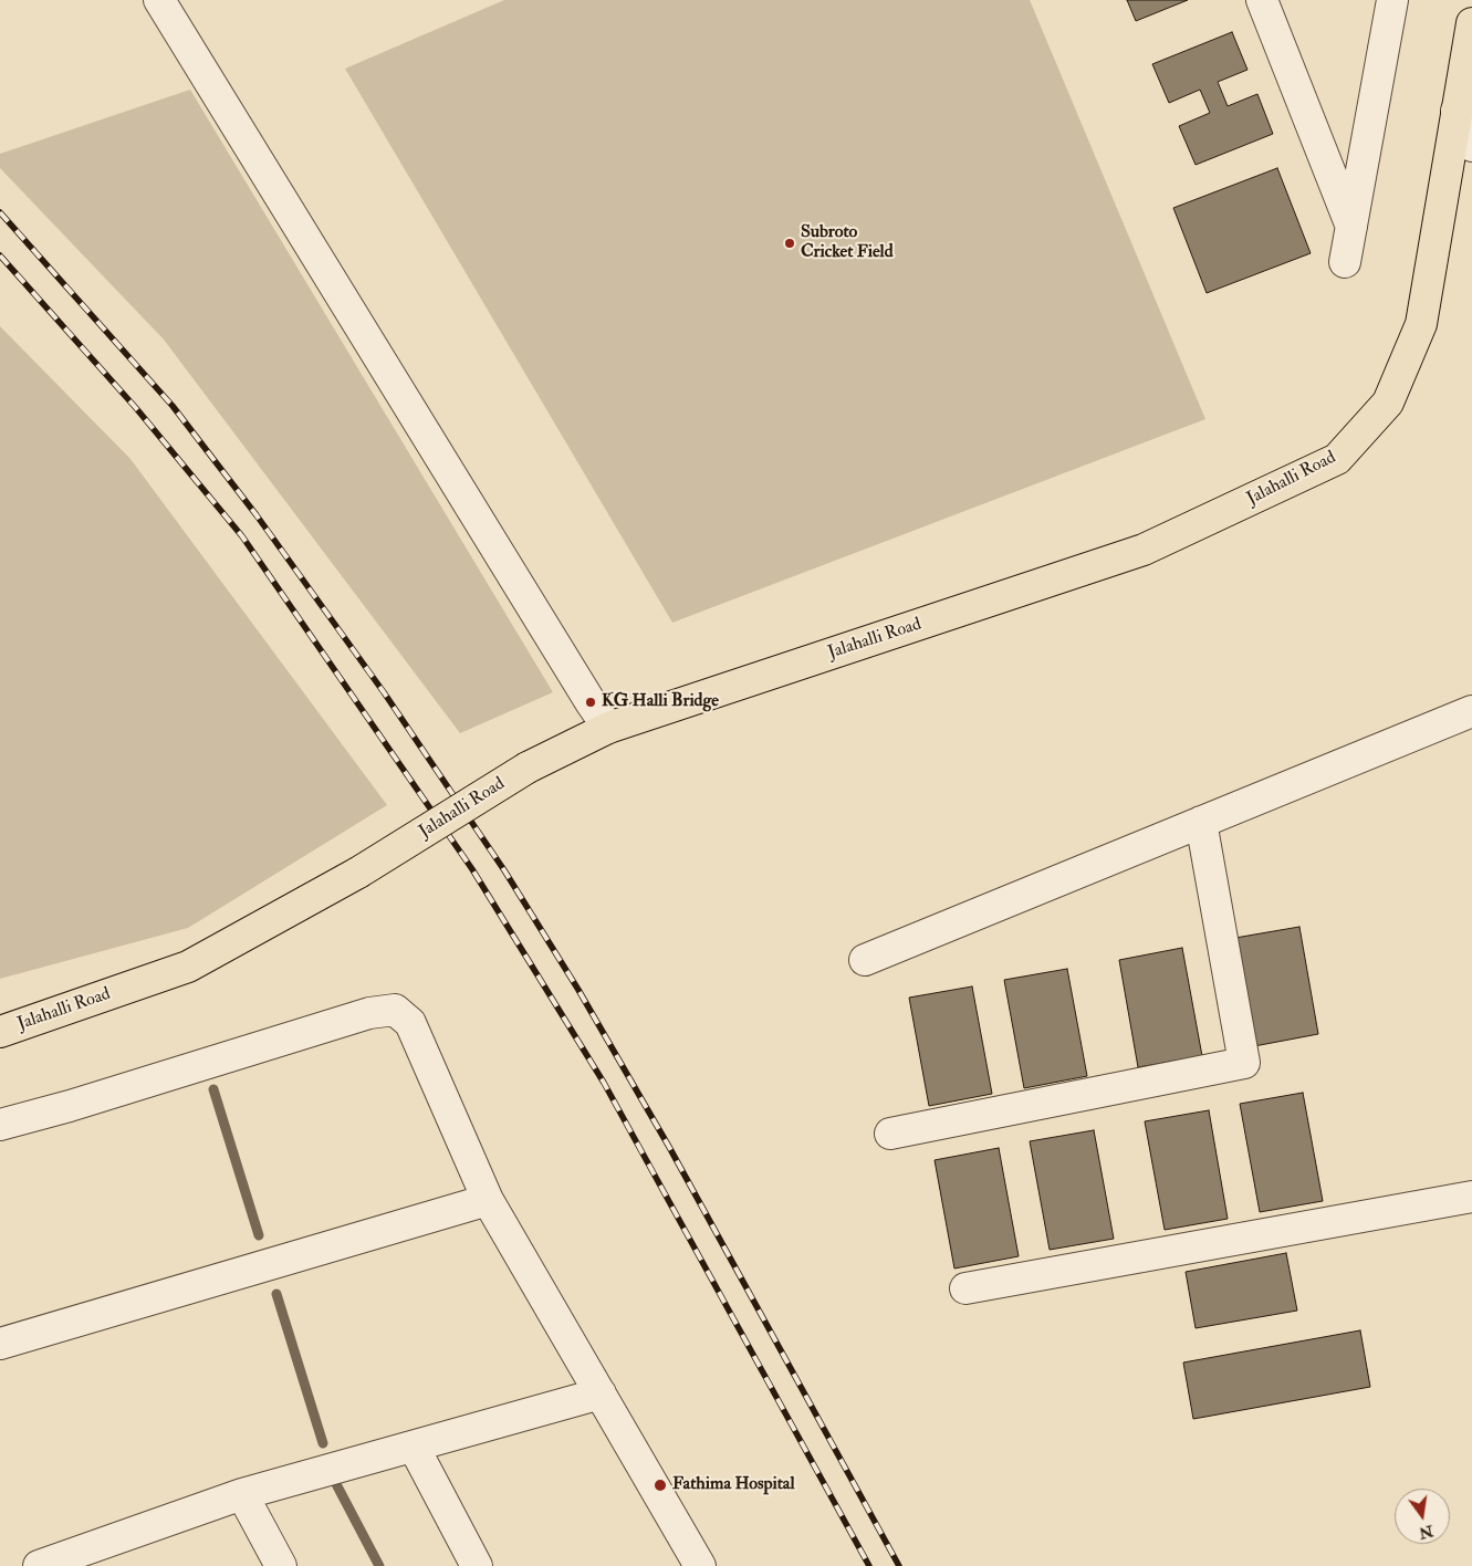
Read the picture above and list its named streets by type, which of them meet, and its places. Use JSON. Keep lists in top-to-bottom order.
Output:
{
  "streets": {
    "main road": ["Jalahalli Road"]
  },
  "places": ["Subroto Cricket Field", "KG Halli Bridge", "Fathima Hospital"],
  "north": "bottom"
}
